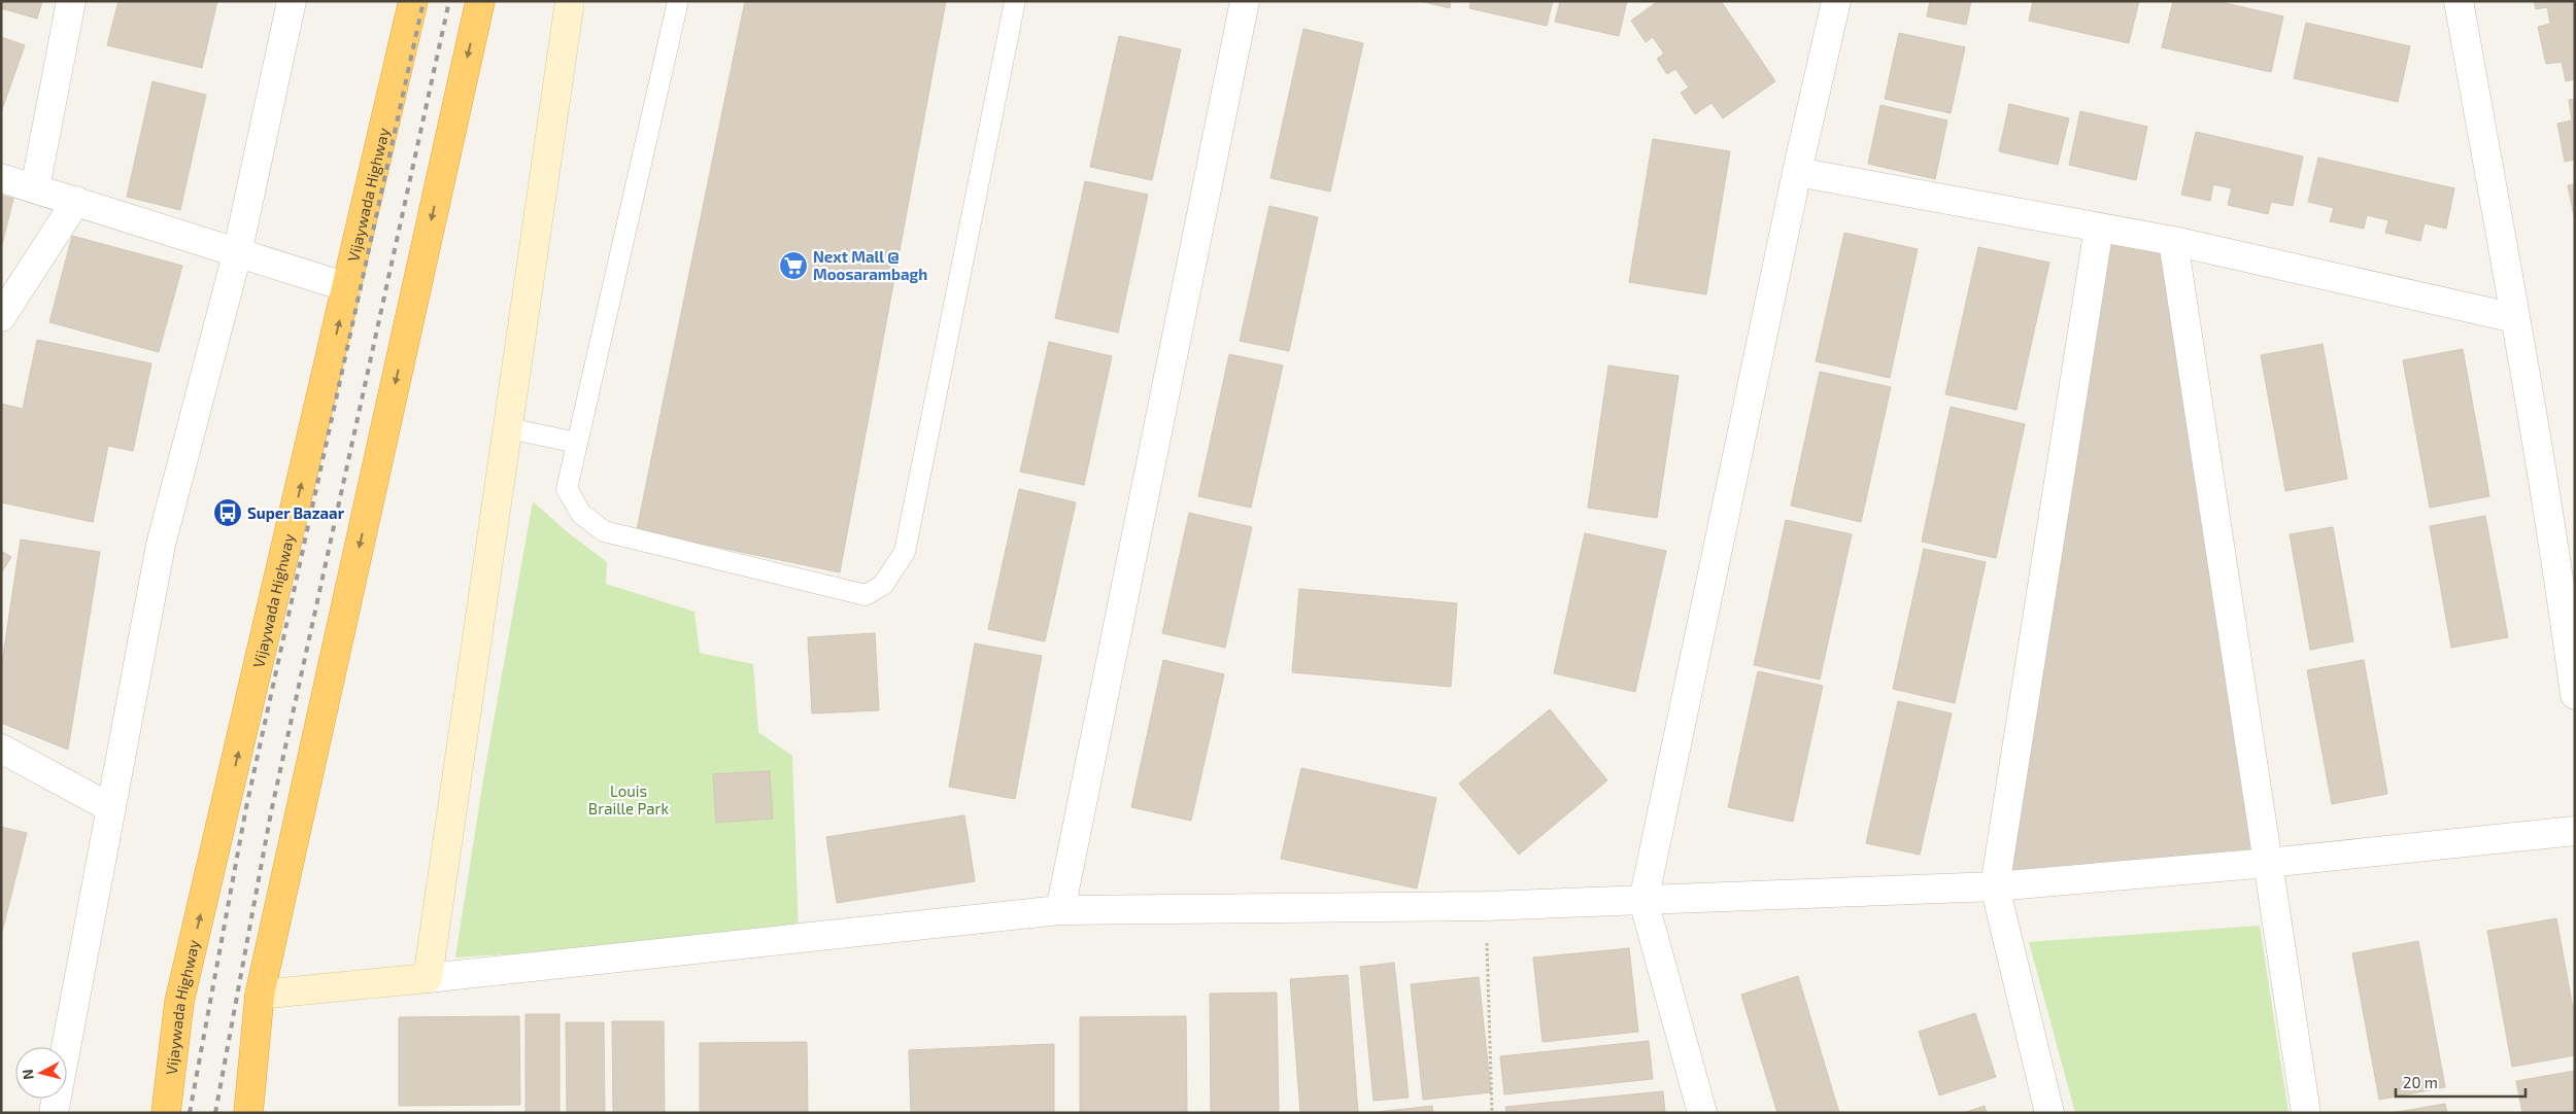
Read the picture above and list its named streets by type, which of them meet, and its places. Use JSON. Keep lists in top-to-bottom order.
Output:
{
  "streets": {
    "highway": ["Vijaywada Highway"]
  },
  "parks": ["Louis Braille Park"],
  "places": {
    "supermarket": ["Next Mall @ Moosarambagh"],
    "bus stop": ["Super Bazaar"]
  },
  "scale_bar": "20 m",
  "north": "left"
}
